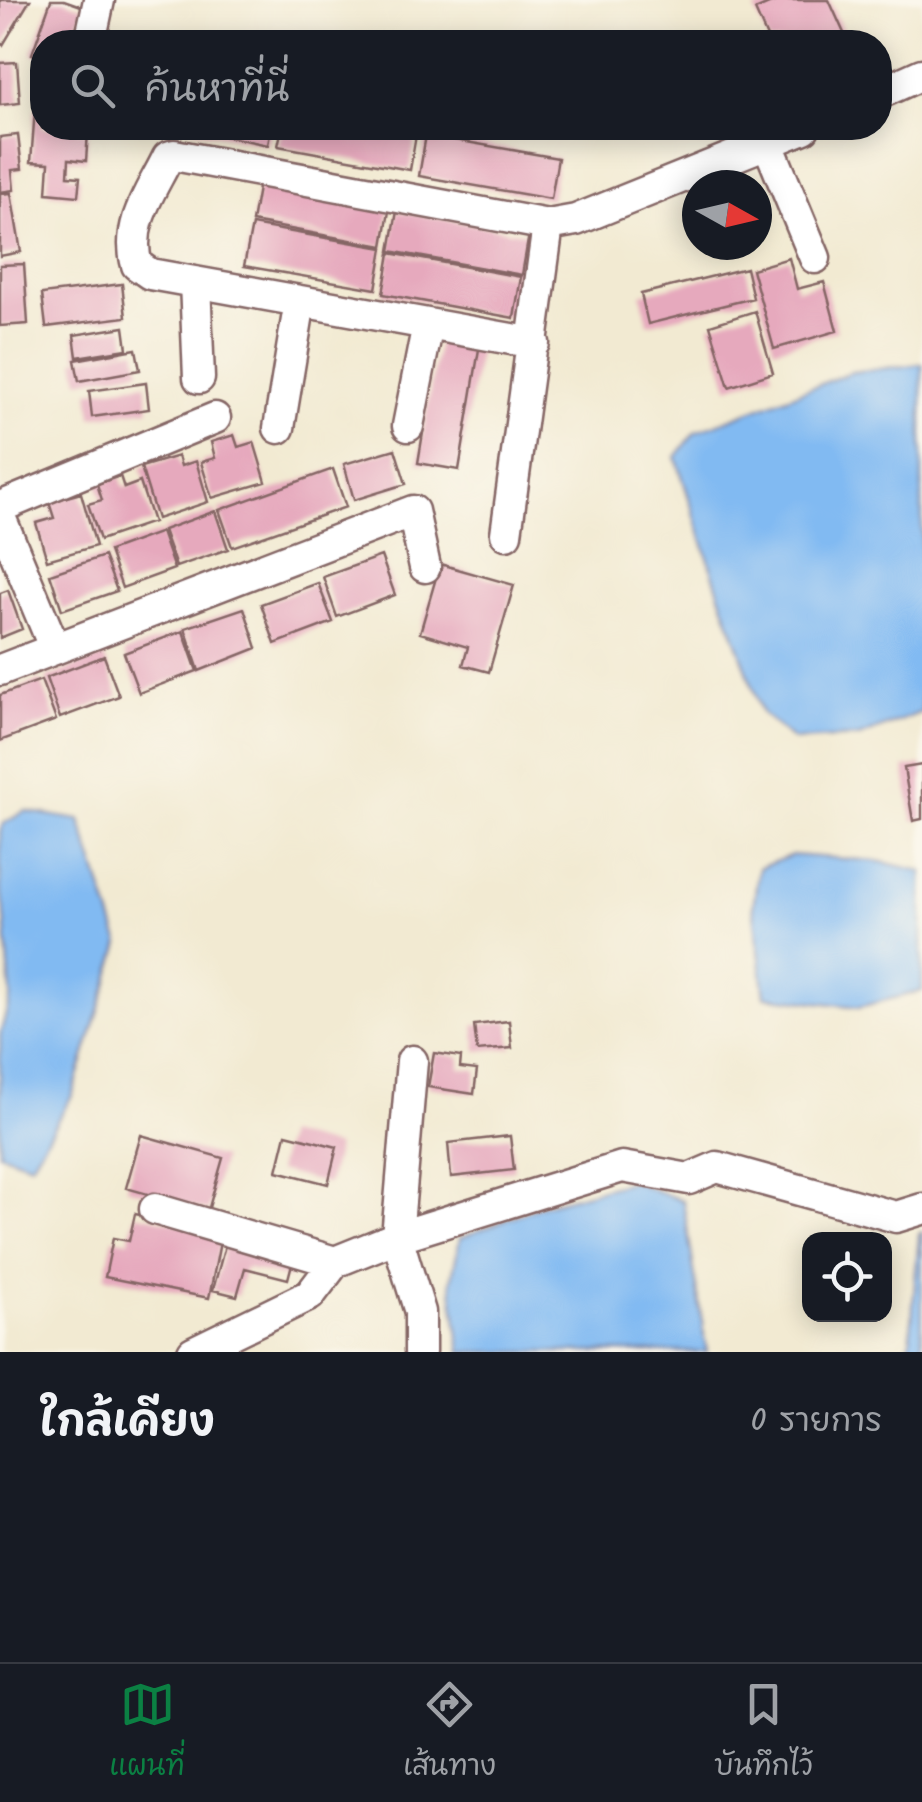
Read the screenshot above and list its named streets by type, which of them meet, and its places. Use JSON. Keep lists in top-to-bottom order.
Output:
{
  "north": "right",
  "page": {
    "search": "ค้นหาที่นี่",
    "heading": ["ใกล้เคียง", "0 รายการ"],
    "nav": ["แผนที่", "เส้นทาง", "บันทึกไว้"]
  }
}
